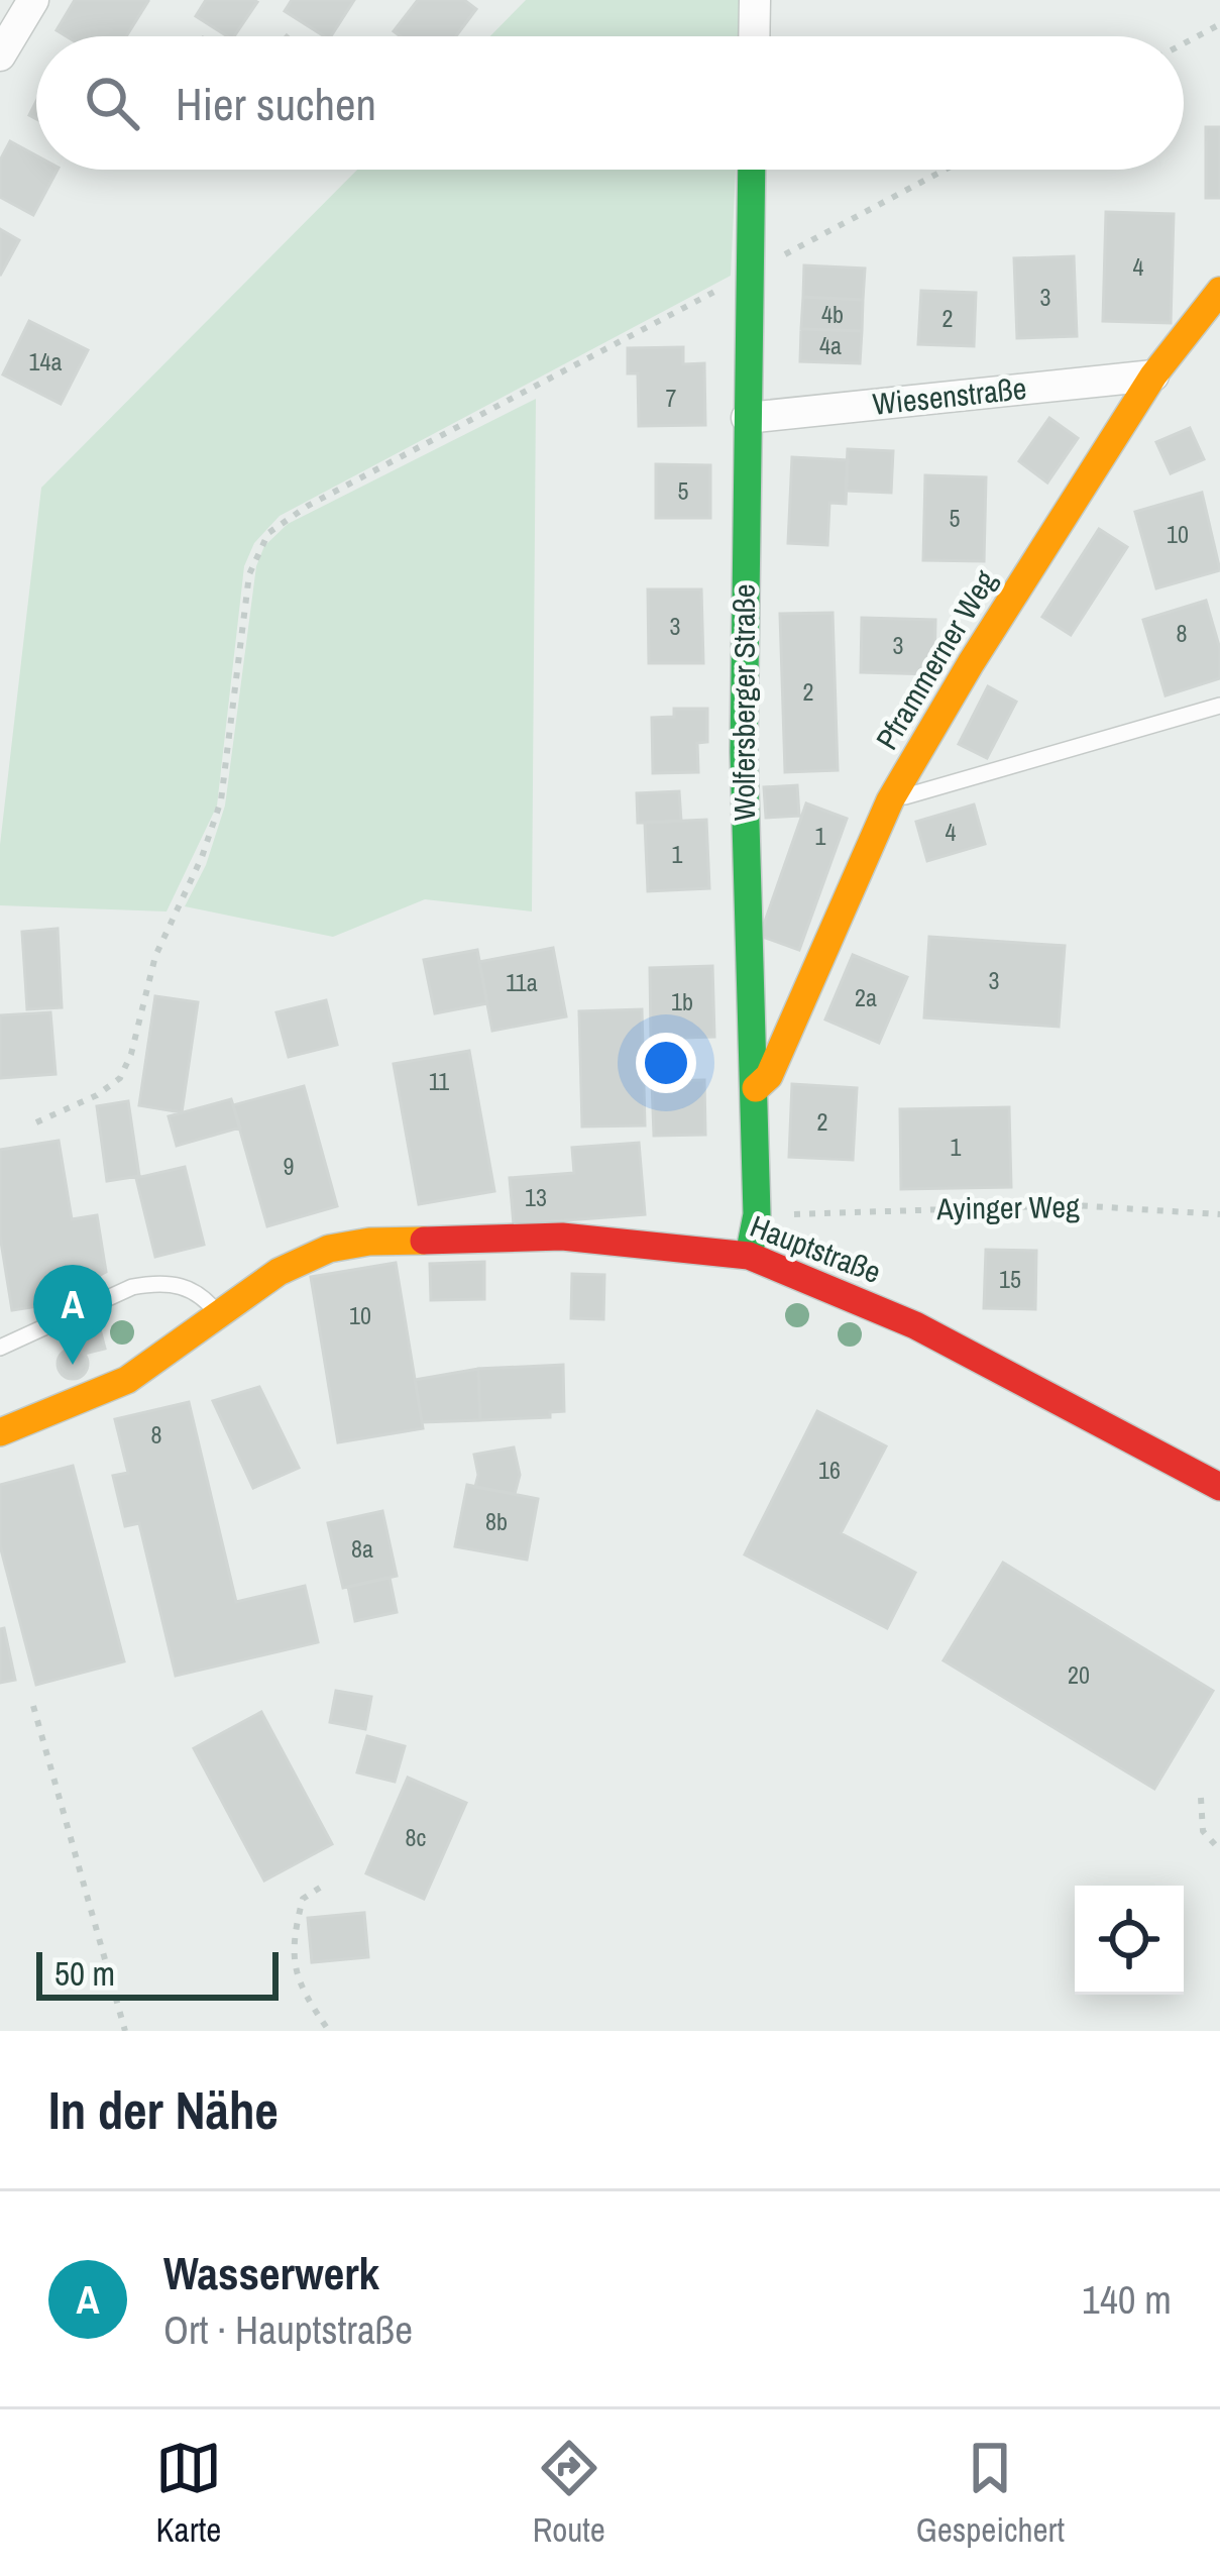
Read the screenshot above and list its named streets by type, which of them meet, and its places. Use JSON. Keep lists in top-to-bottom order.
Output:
{
  "streets": {
    "street": [
      "Wiesenstraße",
      "Pframmerner Weg",
      "Wolfersberger Straße",
      "Hauptstraße"
    ],
    "path": ["Ayinger Weg"]
  },
  "crossings": [
    ["Wiesenstraße", "Pframmerner Weg"],
    ["Wiesenstraße", "Wolfersberger Straße"],
    ["Pframmerner Weg", "Wolfersberger Straße"],
    ["Wolfersberger Straße", "Hauptstraße"]
  ],
  "house_numbers": [
    "4",
    "3",
    "4b",
    "2",
    "4a",
    "14a",
    "7",
    "5",
    "5",
    "10",
    "3",
    "8",
    "3",
    "2",
    "4",
    "1",
    "1",
    "3",
    "11a",
    "2a",
    "1b",
    "11",
    "2",
    "1",
    "9",
    "13",
    "15",
    "10",
    "8",
    "16",
    "8b",
    "8a",
    "20",
    "8c"
  ],
  "scale_bar": "50 m",
  "page": {
    "search": "Hier suchen",
    "pins": "A",
    "scale": "50 m",
    "heading": "In der Nähe",
    "list": [
      {
        "mark": "A",
        "name": "Wasserwerk",
        "note": "Ort · Hauptstraße",
        "value": "140 m"
      }
    ],
    "nav": ["Karte", "Route", "Gespeichert"]
  }
}
